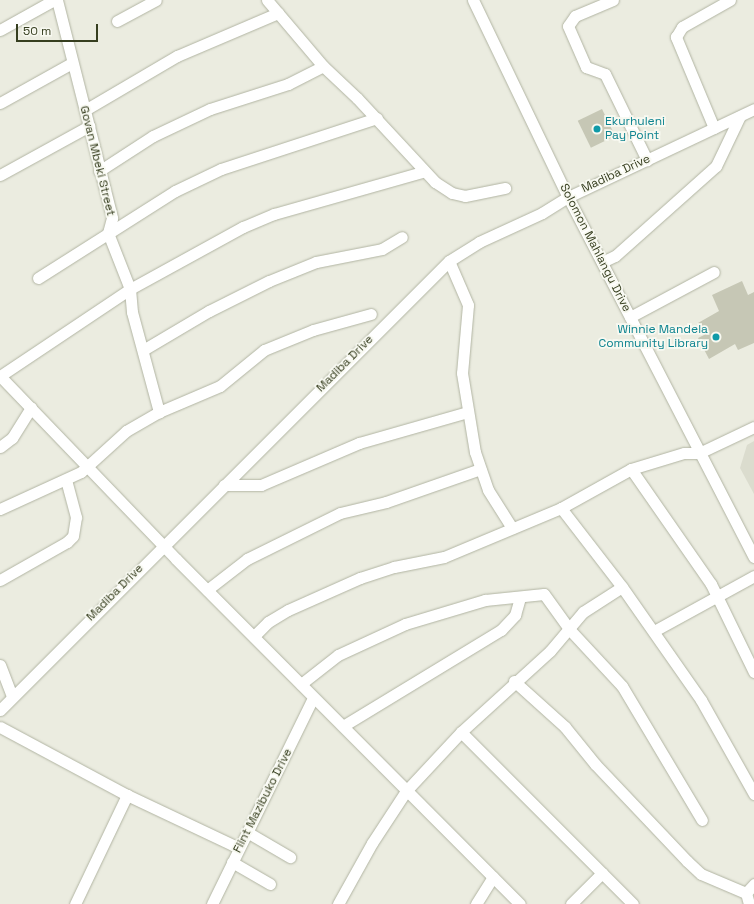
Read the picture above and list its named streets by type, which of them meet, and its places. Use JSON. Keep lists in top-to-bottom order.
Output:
{
  "streets": {
    "street": [
      "Govan Mbeki Street",
      "Madiba Drive",
      "Solomon Mahlangu Drive",
      "Flint Mazibuko Drive"
    ]
  },
  "crossings": [
    ["Madiba Drive", "Solomon Mahlangu Drive"]
  ],
  "places": ["Ekurhuleni Pay Point", "Winnie Mandela Community Library"],
  "scale_bar": "50 m"
}
